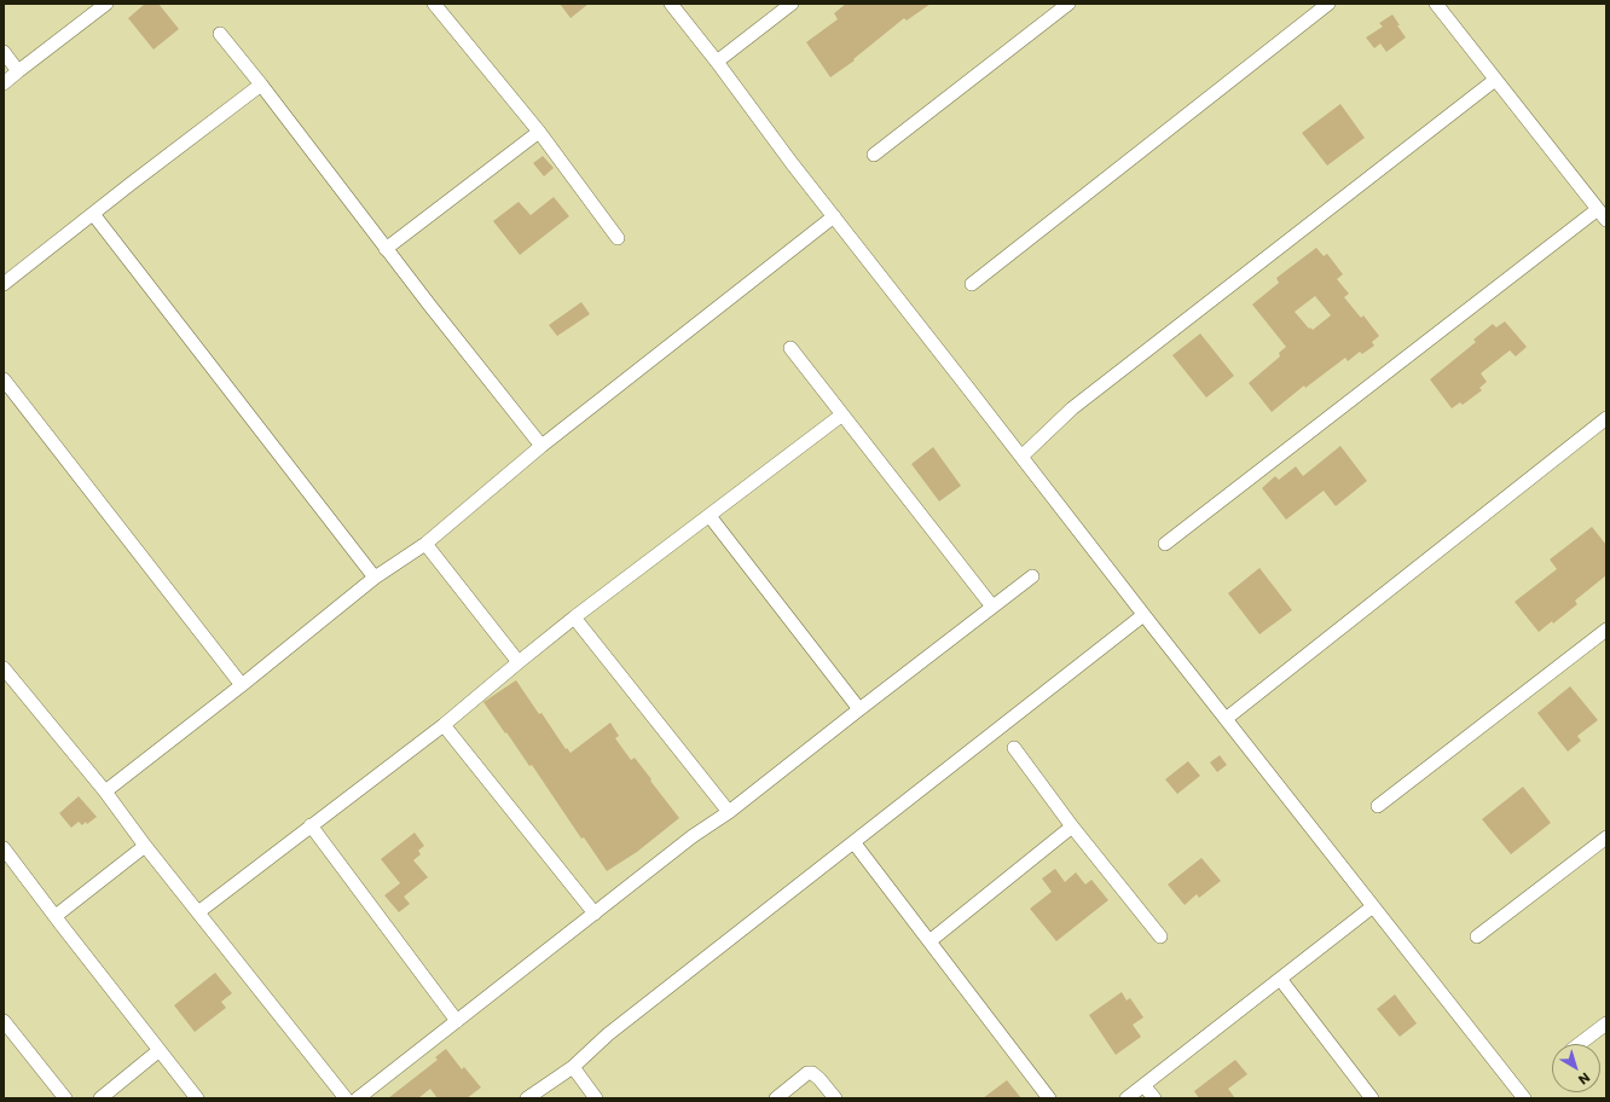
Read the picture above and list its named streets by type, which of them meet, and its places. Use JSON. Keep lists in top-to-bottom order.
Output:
{
  "north": "bottom right"
}
